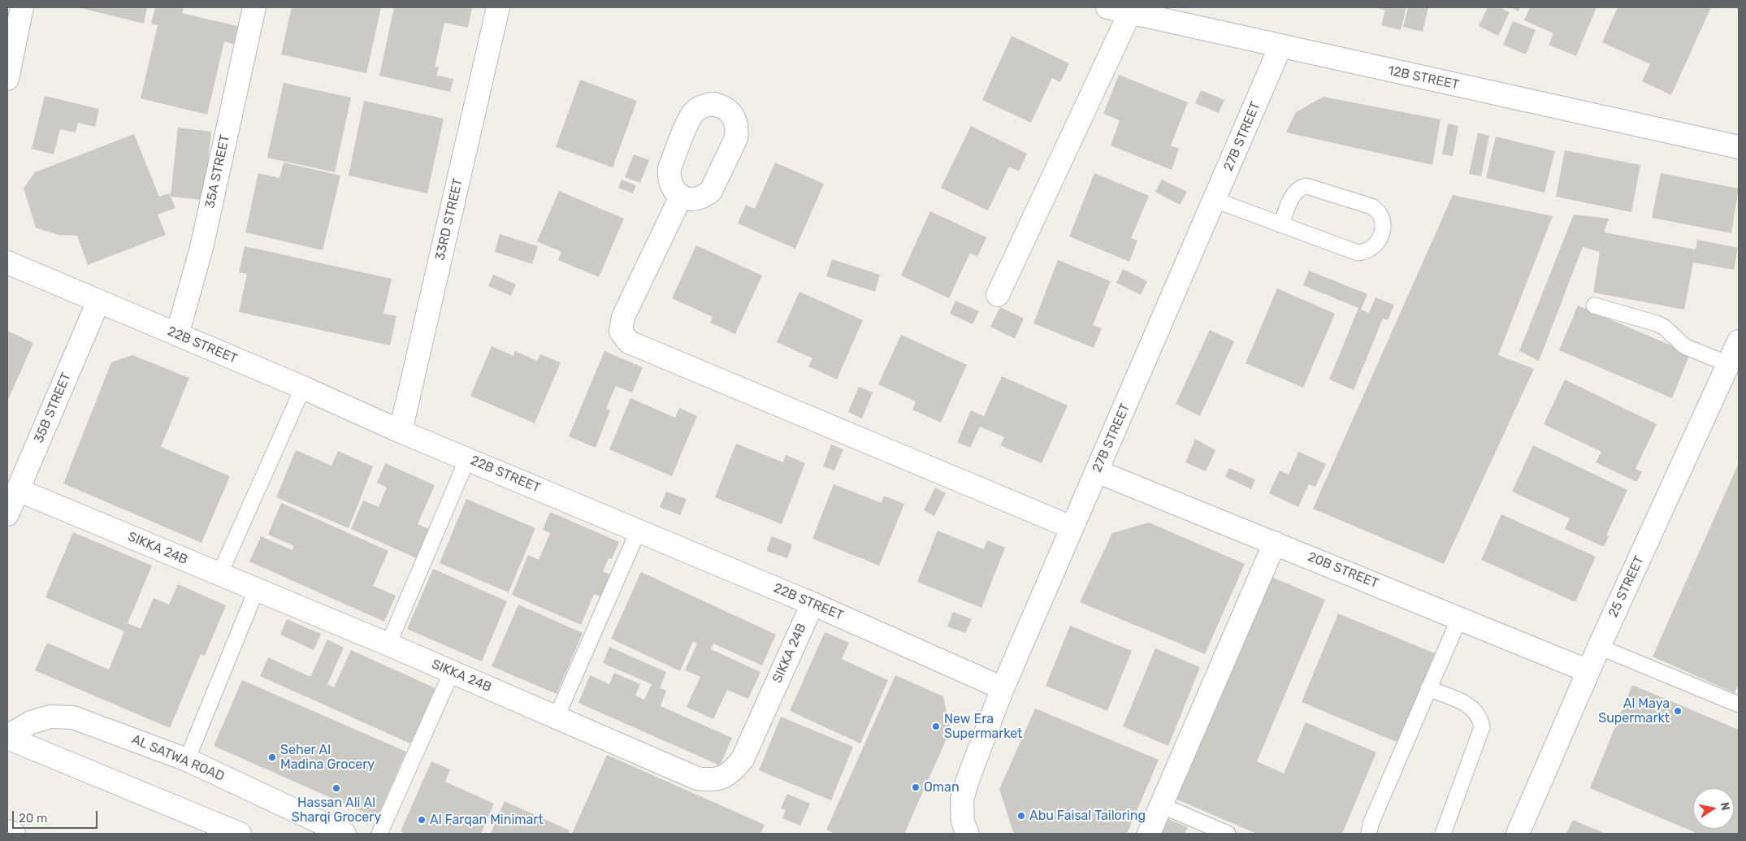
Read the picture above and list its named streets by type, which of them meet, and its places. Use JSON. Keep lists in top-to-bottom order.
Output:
{
  "streets": {
    "street": [
      "12B STREET",
      "27B STREET",
      "35A STREET",
      "33RD STREET",
      "22B STREET",
      "35B STREET",
      "SIKKA 24B",
      "20B STREET",
      "25 STREET",
      "AL SATWA ROAD"
    ]
  },
  "crossings": [
    ["12B STREET", "27B STREET"],
    ["27B STREET", "22B STREET"],
    ["27B STREET", "20B STREET"],
    ["35A STREET", "22B STREET"],
    ["33RD STREET", "22B STREET"],
    ["22B STREET", "35B STREET"],
    ["22B STREET", "SIKKA 24B"],
    ["35B STREET", "SIKKA 24B"],
    ["20B STREET", "25 STREET"]
  ],
  "places": [
    "Al Maya Supermarkt",
    "New Era Supermarket",
    "Seher Al Madina Grocery",
    "Oman",
    "Hassan Ali Al Sharqi Grocery",
    "Abu Faisal Tailoring",
    "Al Farqan Minimart"
  ],
  "scale_bar": "20 m",
  "north": "right"
}
